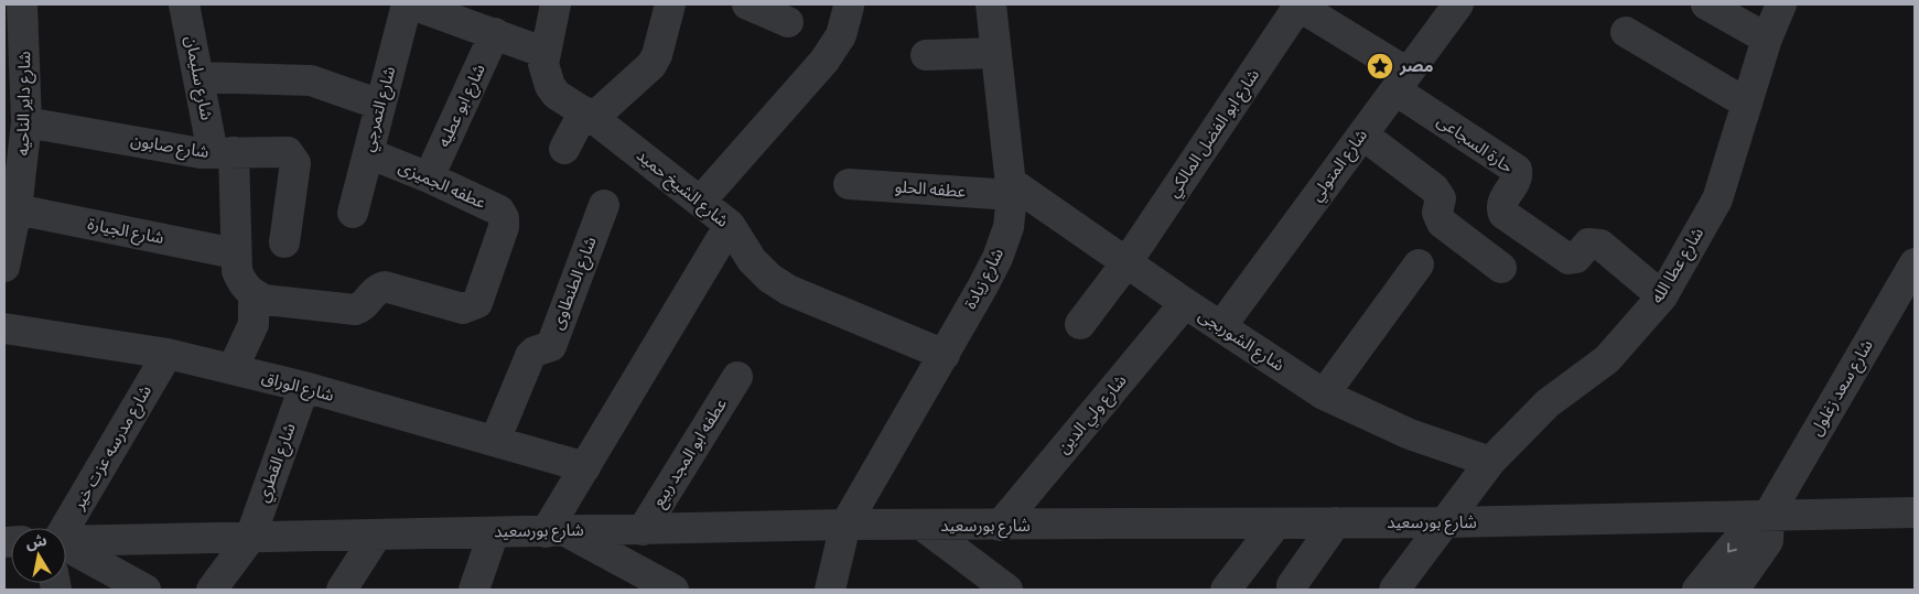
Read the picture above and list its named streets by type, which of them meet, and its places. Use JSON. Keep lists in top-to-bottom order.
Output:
{
  "streets": {
    "street": [
      "شارع سليمان",
      "شارع داير الناحيه",
      "شارع ابو عطيه",
      "شارع التمرجي",
      "شارع ابو الفضل المالكي",
      "حارة السجاعى",
      "شارع صابون",
      "شارع المتولي",
      "عطفه الجميزى",
      "شارع الشيخ حميد",
      "عطفه الحلو",
      "شارع الجيارة",
      "شارع عطا الله",
      "شارع زيادة",
      "شارع الطنطاوى",
      "شارع الشوربجى",
      "شارع الوراق",
      "شارع سعد زغلول",
      "شارع ولي الدين",
      "شارع مدرسه عزت خير",
      "عطفه ابو المجد ربيع",
      "شارع القطري",
      "شارع بورسعيد"
    ]
  },
  "crossings": [
    ["شارع سليمان", "شارع صابون"],
    ["شارع سليمان", "عطفه الجميزى"],
    ["شارع سليمان", "شارع الجيارة"],
    ["شارع داير الناحيه", "شارع صابون"],
    ["شارع داير الناحيه", "شارع الجيارة"],
    ["شارع ابو عطيه", "عطفه الجميزى"],
    ["شارع التمرجي", "عطفه الجميزى"],
    ["شارع ابو الفضل المالكي", "شارع الشوربجى"],
    ["حارة السجاعى", "شارع المتولي"],
    ["حارة السجاعى", "شارع عطا الله"],
    ["شارع المتولي", "شارع الشوربجى"],
    ["شارع الشيخ حميد", "شارع زيادة"],
    ["عطفه الحلو", "شارع زيادة"],
    ["عطفه الحلو", "شارع الشوربجى"],
    ["شارع عطا الله", "شارع الشوربجى"],
    ["شارع عطا الله", "شارع بورسعيد"],
    ["شارع زيادة", "شارع الشوربجى"],
    ["شارع زيادة", "شارع بورسعيد"],
    ["شارع الطنطاوى", "شارع الوراق"],
    ["شارع الشوربجى", "شارع ولي الدين"],
    ["شارع الوراق", "شارع مدرسه عزت خير"],
    ["شارع الوراق", "شارع القطري"],
    ["شارع سعد زغلول", "شارع بورسعيد"],
    ["شارع ولي الدين", "شارع بورسعيد"],
    ["عطفه ابو المجد ربيع", "شارع بورسعيد"],
    ["شارع القطري", "شارع بورسعيد"]
  ],
  "places": {
    "place": ["مصر"]
  },
  "north": "top"
}
